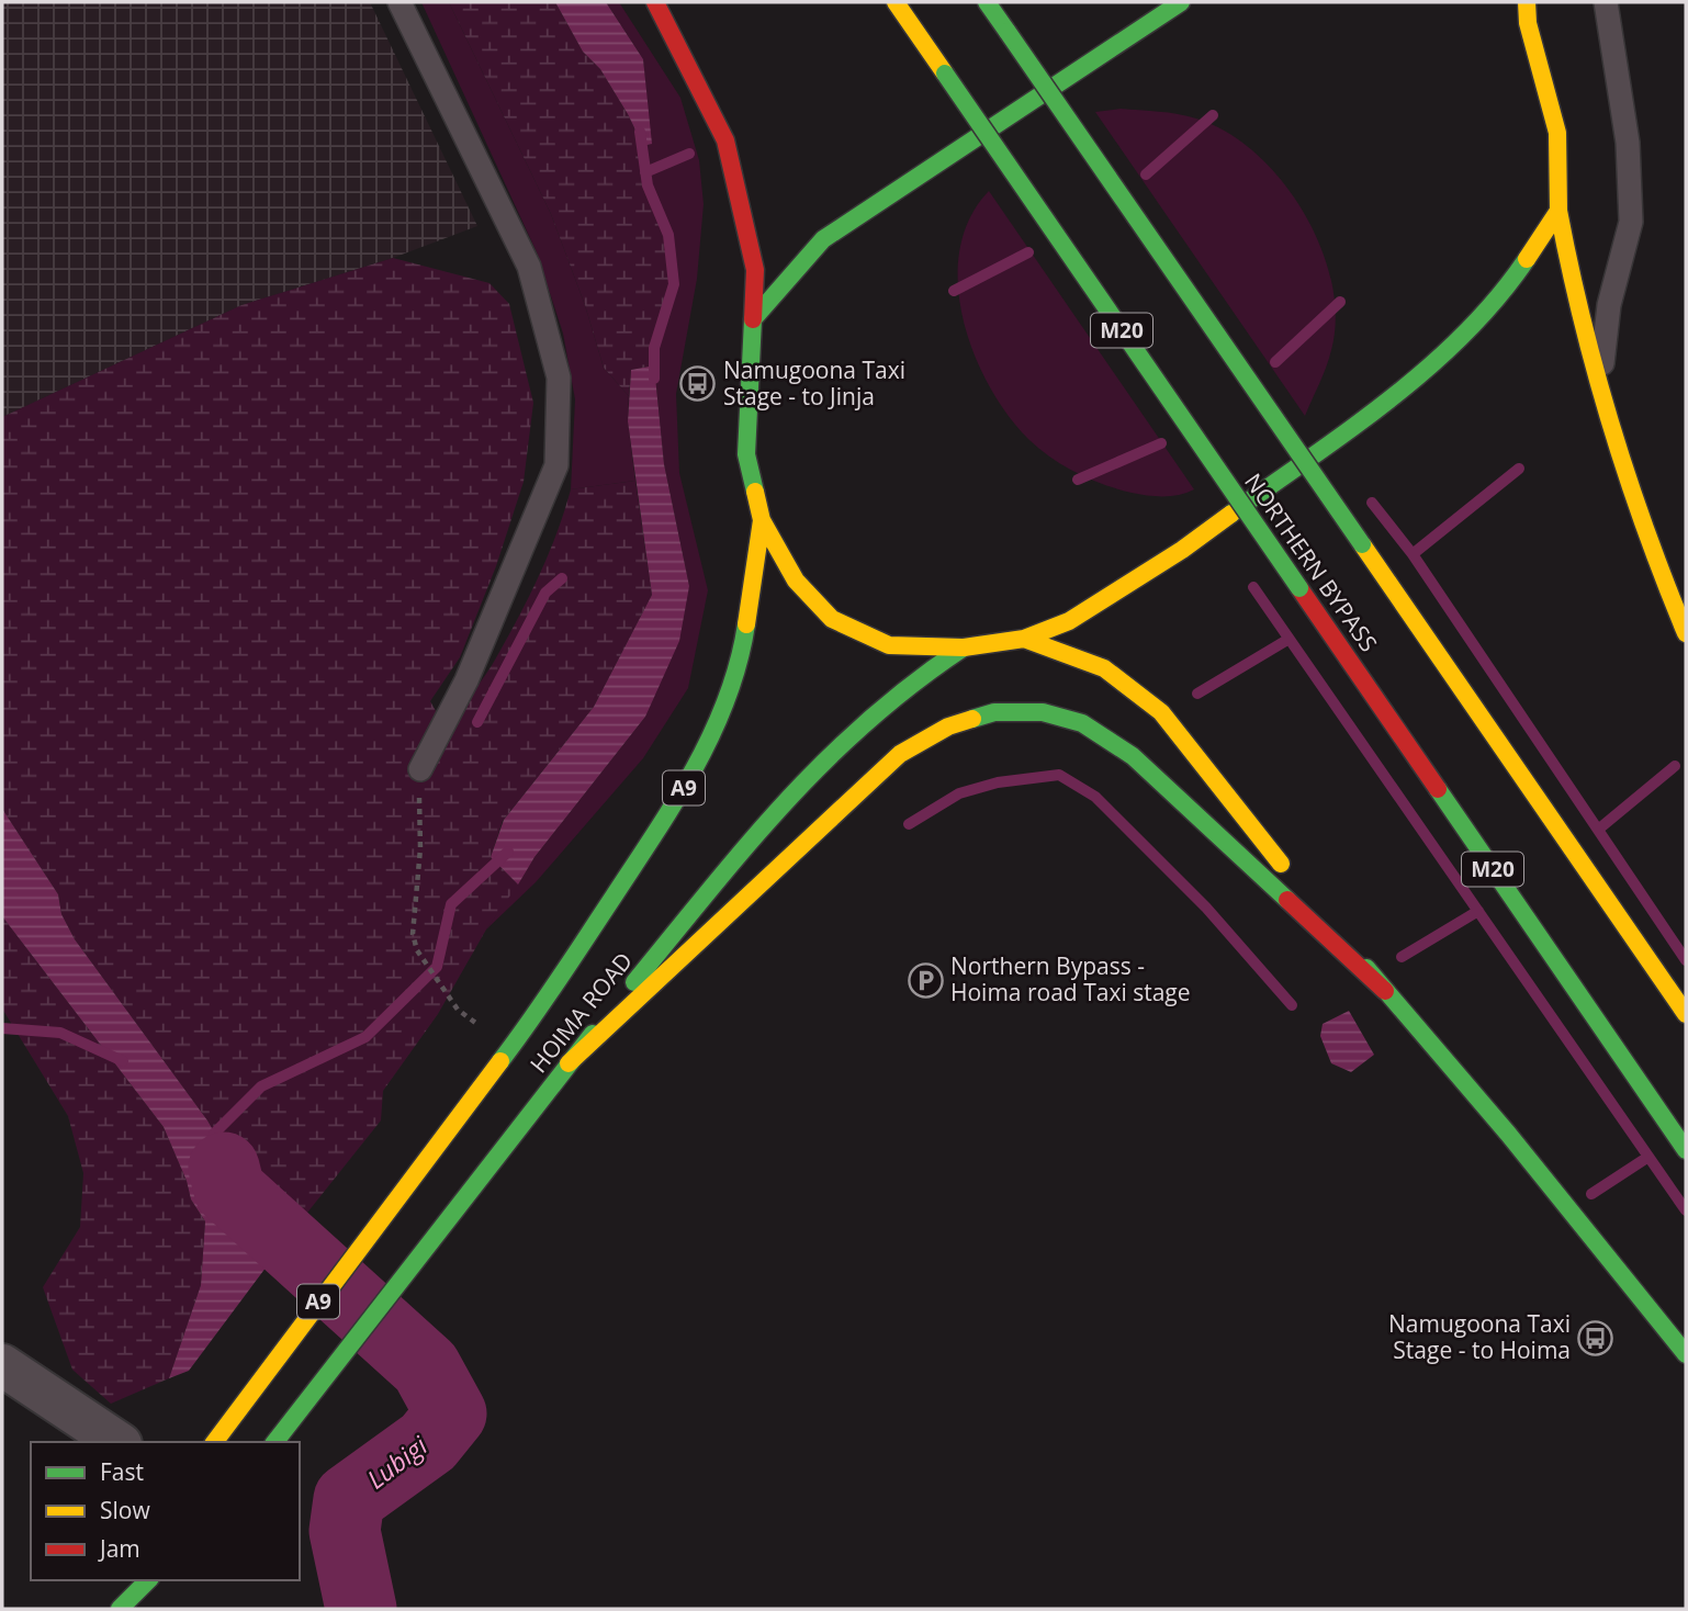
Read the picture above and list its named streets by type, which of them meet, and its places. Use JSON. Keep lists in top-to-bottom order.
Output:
{
  "streets": {
    "main road": [
      "M20",
      "NORTHERN BYPASS",
      "A9",
      "HOIMA ROAD"
    ]
  },
  "water": ["Lubigi"],
  "places": {
    "bus stop": ["Namugoona Taxi Stage - to Jinja", "Namugoona Taxi Stage - to Hoima"],
    "parking": ["Northern Bypass - Hoima road Taxi stage"]
  },
  "legend": ["Fast", "Slow", "Jam"]
}
